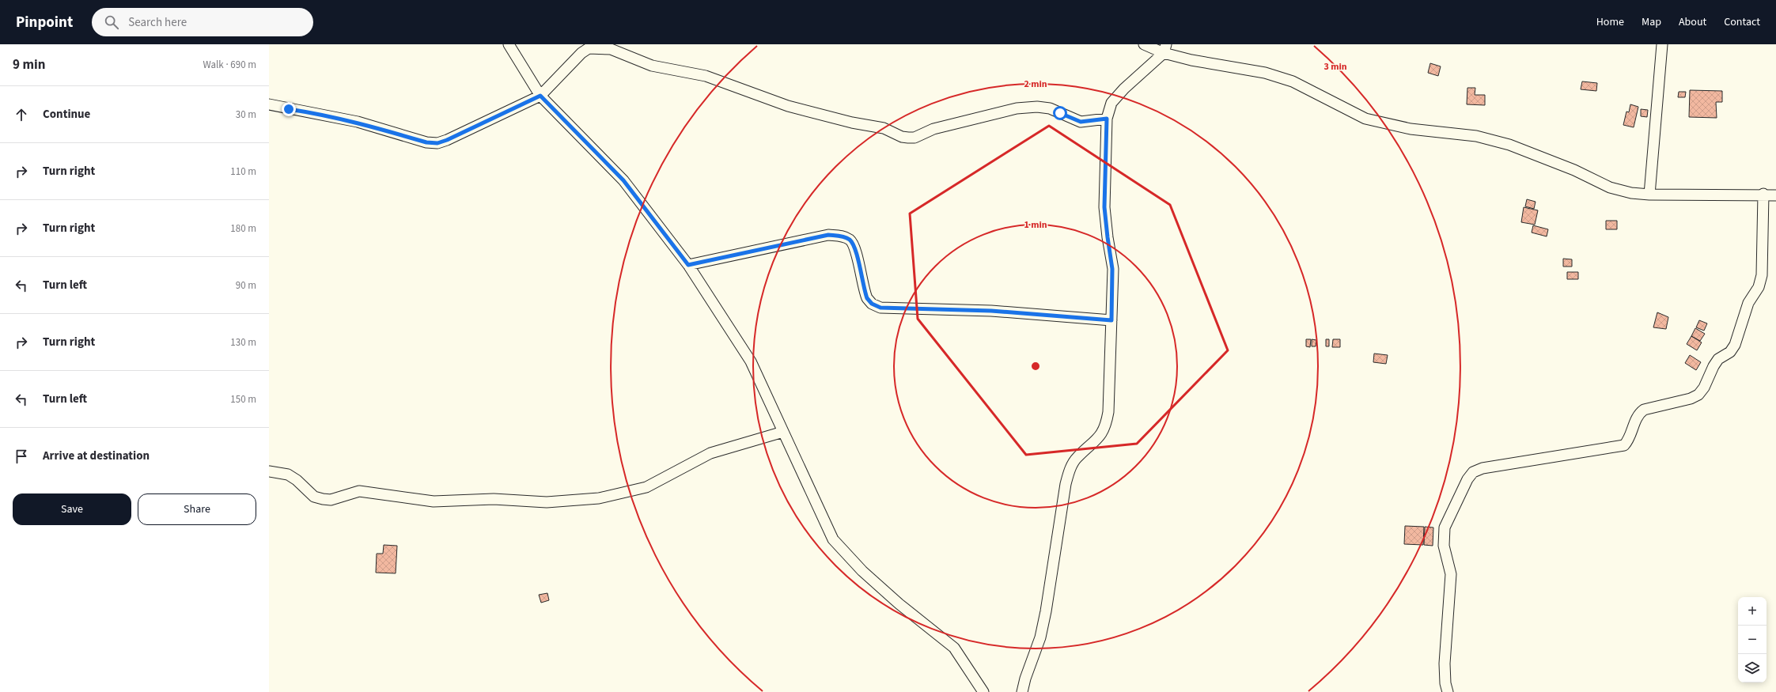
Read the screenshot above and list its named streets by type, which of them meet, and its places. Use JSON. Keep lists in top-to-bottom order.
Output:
{
  "page": {
    "header": "Pinpoint",
    "search": "Search here",
    "nav": [
      "Home",
      "Map",
      "About",
      "Contact"
    ],
    "heading": ["9 min", "Walk · 690 m"],
    "list": [
      ["Continue", "30 m"],
      ["Turn right", "110 m"],
      ["Turn right", "180 m"],
      ["Turn left", "90 m"],
      ["Turn right", "130 m"],
      ["Turn left", "150 m"],
      "Arrive at destination"
    ],
    "buttons": ["Save", "Share"],
    "map_buttons": ["+", "−"]
  },
  "rings": ["3 min", "2 min", "1 min"]
}
